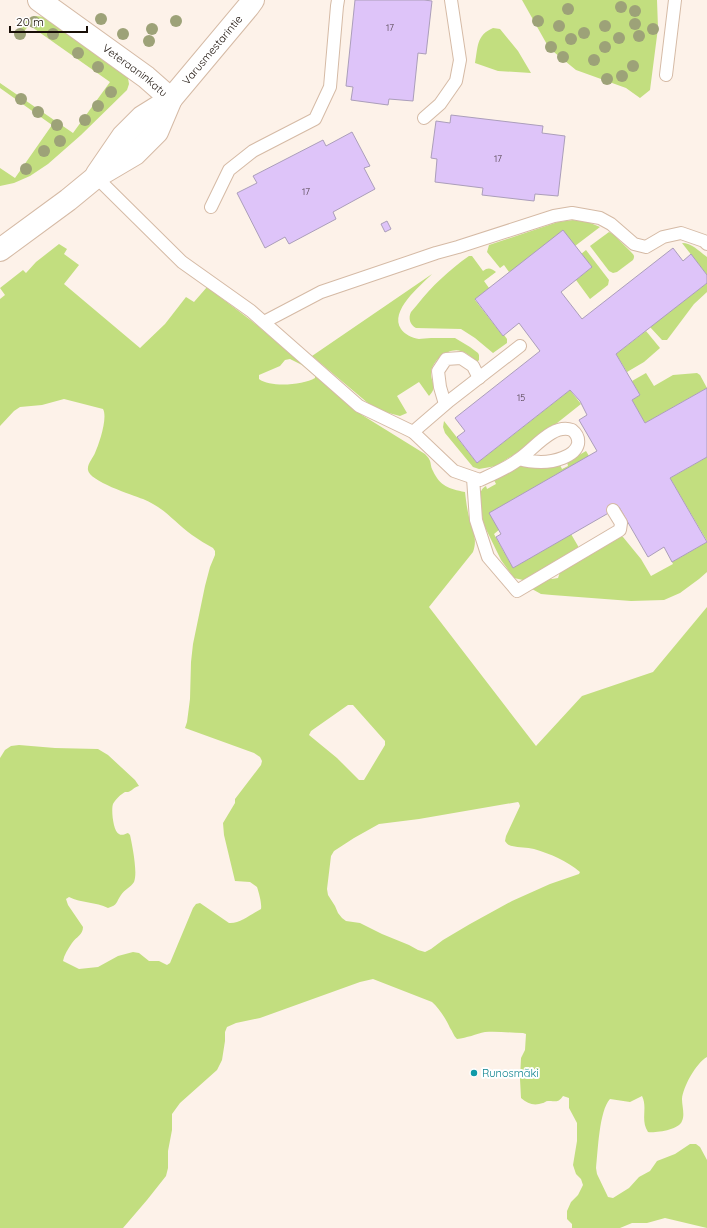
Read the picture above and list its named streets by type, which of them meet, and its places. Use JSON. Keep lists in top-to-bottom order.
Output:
{
  "streets": {
    "street": ["Varusmestarintie", "Veteraaninkatu"]
  },
  "crossings": [
    ["Varusmestarintie", "Veteraaninkatu"]
  ],
  "places": ["Runosmäki"],
  "house_numbers": [
    "17",
    "17",
    "17",
    "15"
  ],
  "scale_bar": "20 m"
}
